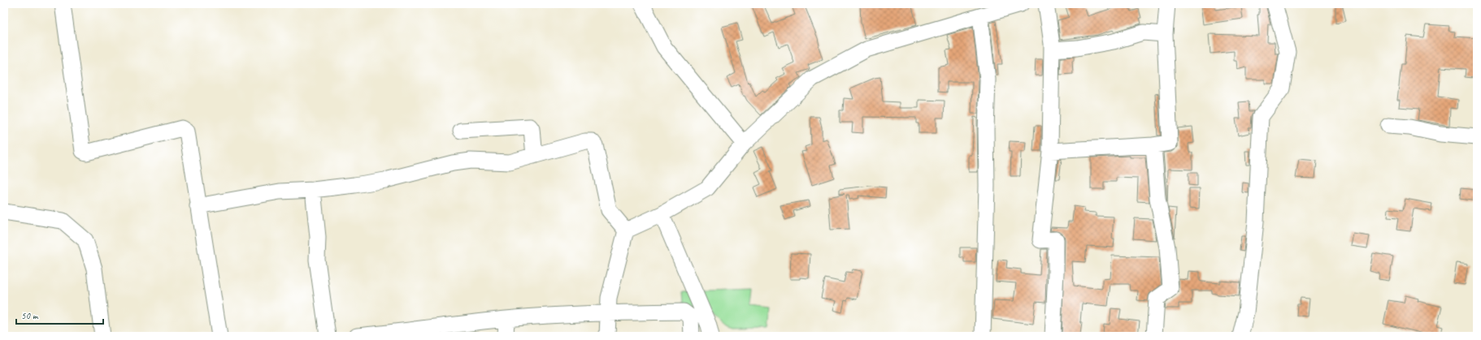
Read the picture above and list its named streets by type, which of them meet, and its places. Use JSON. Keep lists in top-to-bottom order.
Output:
{
  "scale_bar": "50 m"
}
